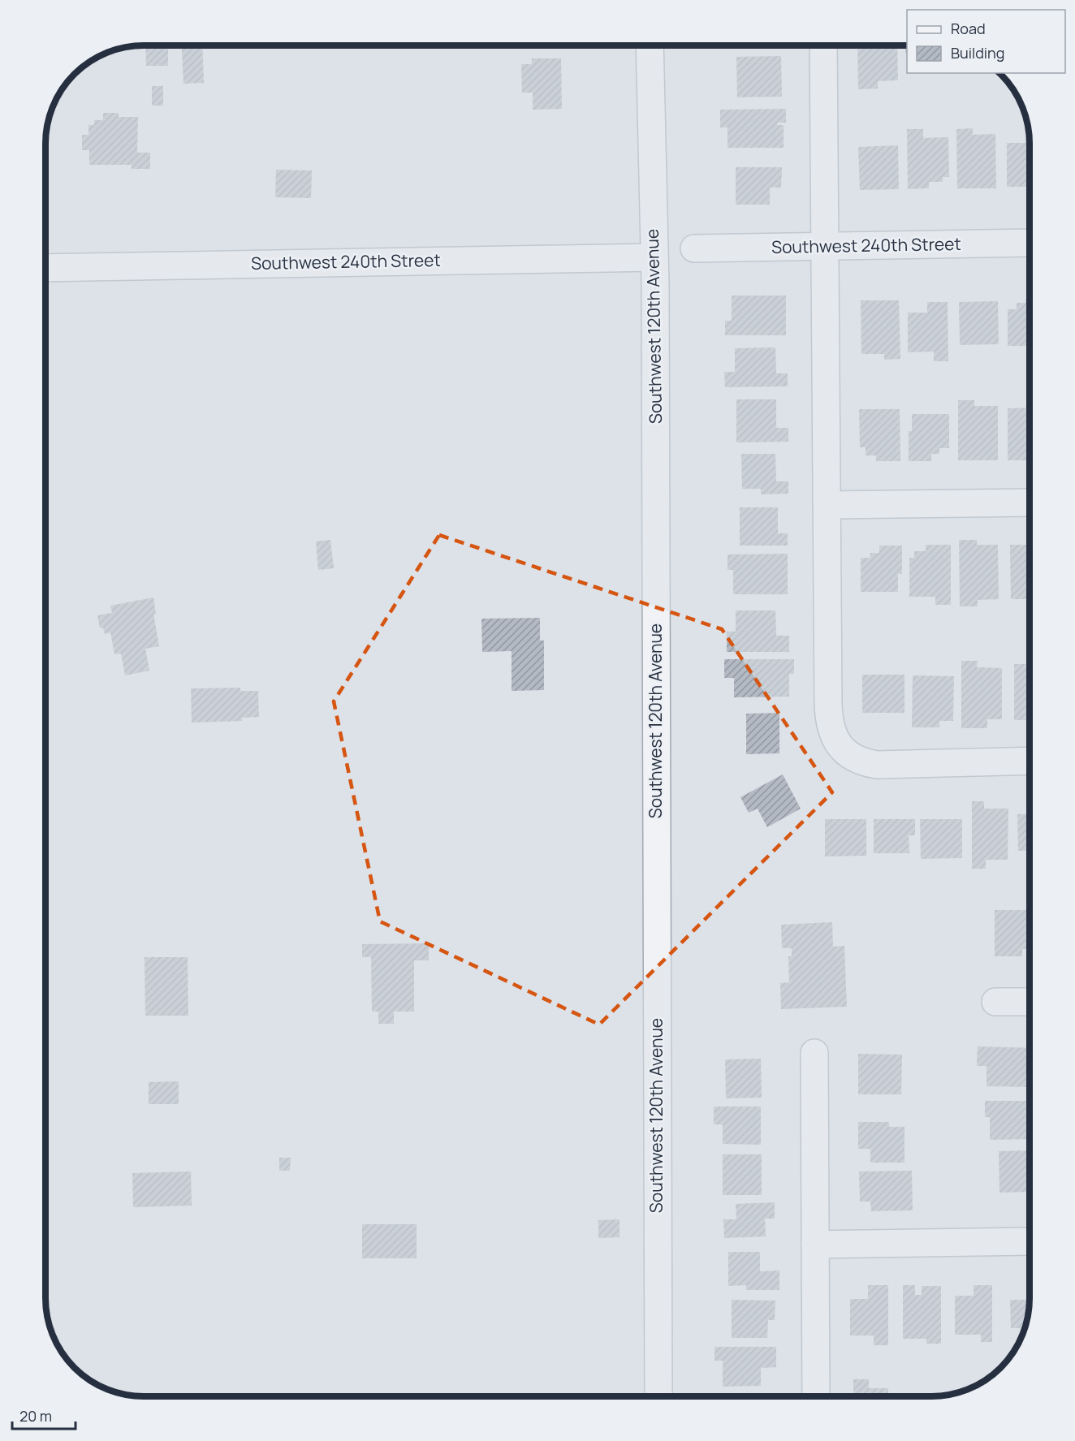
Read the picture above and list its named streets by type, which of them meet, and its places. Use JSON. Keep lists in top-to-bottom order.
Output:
{
  "streets": {
    "street": ["Southwest 240th Street", "Southwest 120th Avenue"]
  },
  "crossings": [
    ["Southwest 240th Street", "Southwest 120th Avenue"]
  ],
  "legend": ["Road", "Building"],
  "scale_bar": "20 m"
}
